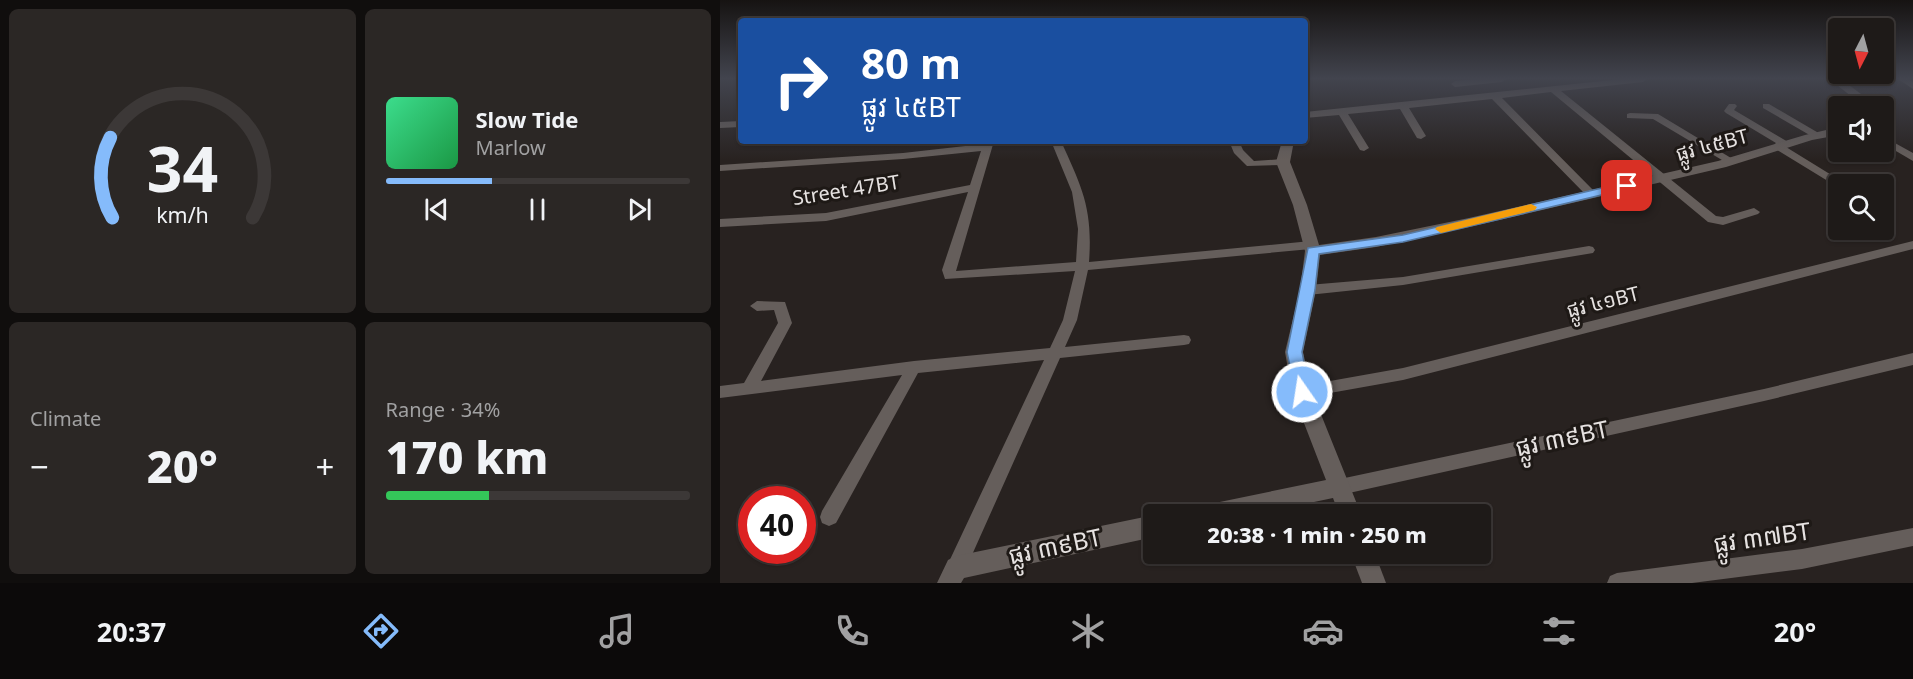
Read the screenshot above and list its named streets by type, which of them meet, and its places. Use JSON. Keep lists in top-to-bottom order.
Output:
{
  "streets": {
    "street": [
      "ផ្លូវ ៤៥BT",
      "Street 47BT",
      "ផ្លូវ ៤១BT",
      "ផ្លូវ ៣៩BT",
      "ផ្លូវ ៣៧BT"
    ]
  },
  "north": "bottom",
  "page": {
    "turn": ["80 m", "ផ្លូវ ៤៥BT"],
    "song": ["Slow Tide", "Marlow"],
    "tile": [
      "Climate",
      ["Range · 34%", "170 km"]
    ],
    "heat": ["−", "20°", "+"],
    "limit": "40",
    "trip": "20:38 · 1 min · 250 m",
    "tabs": ["20:37", "20°"],
    "gauge": ["34", "km/h"]
  }
}
